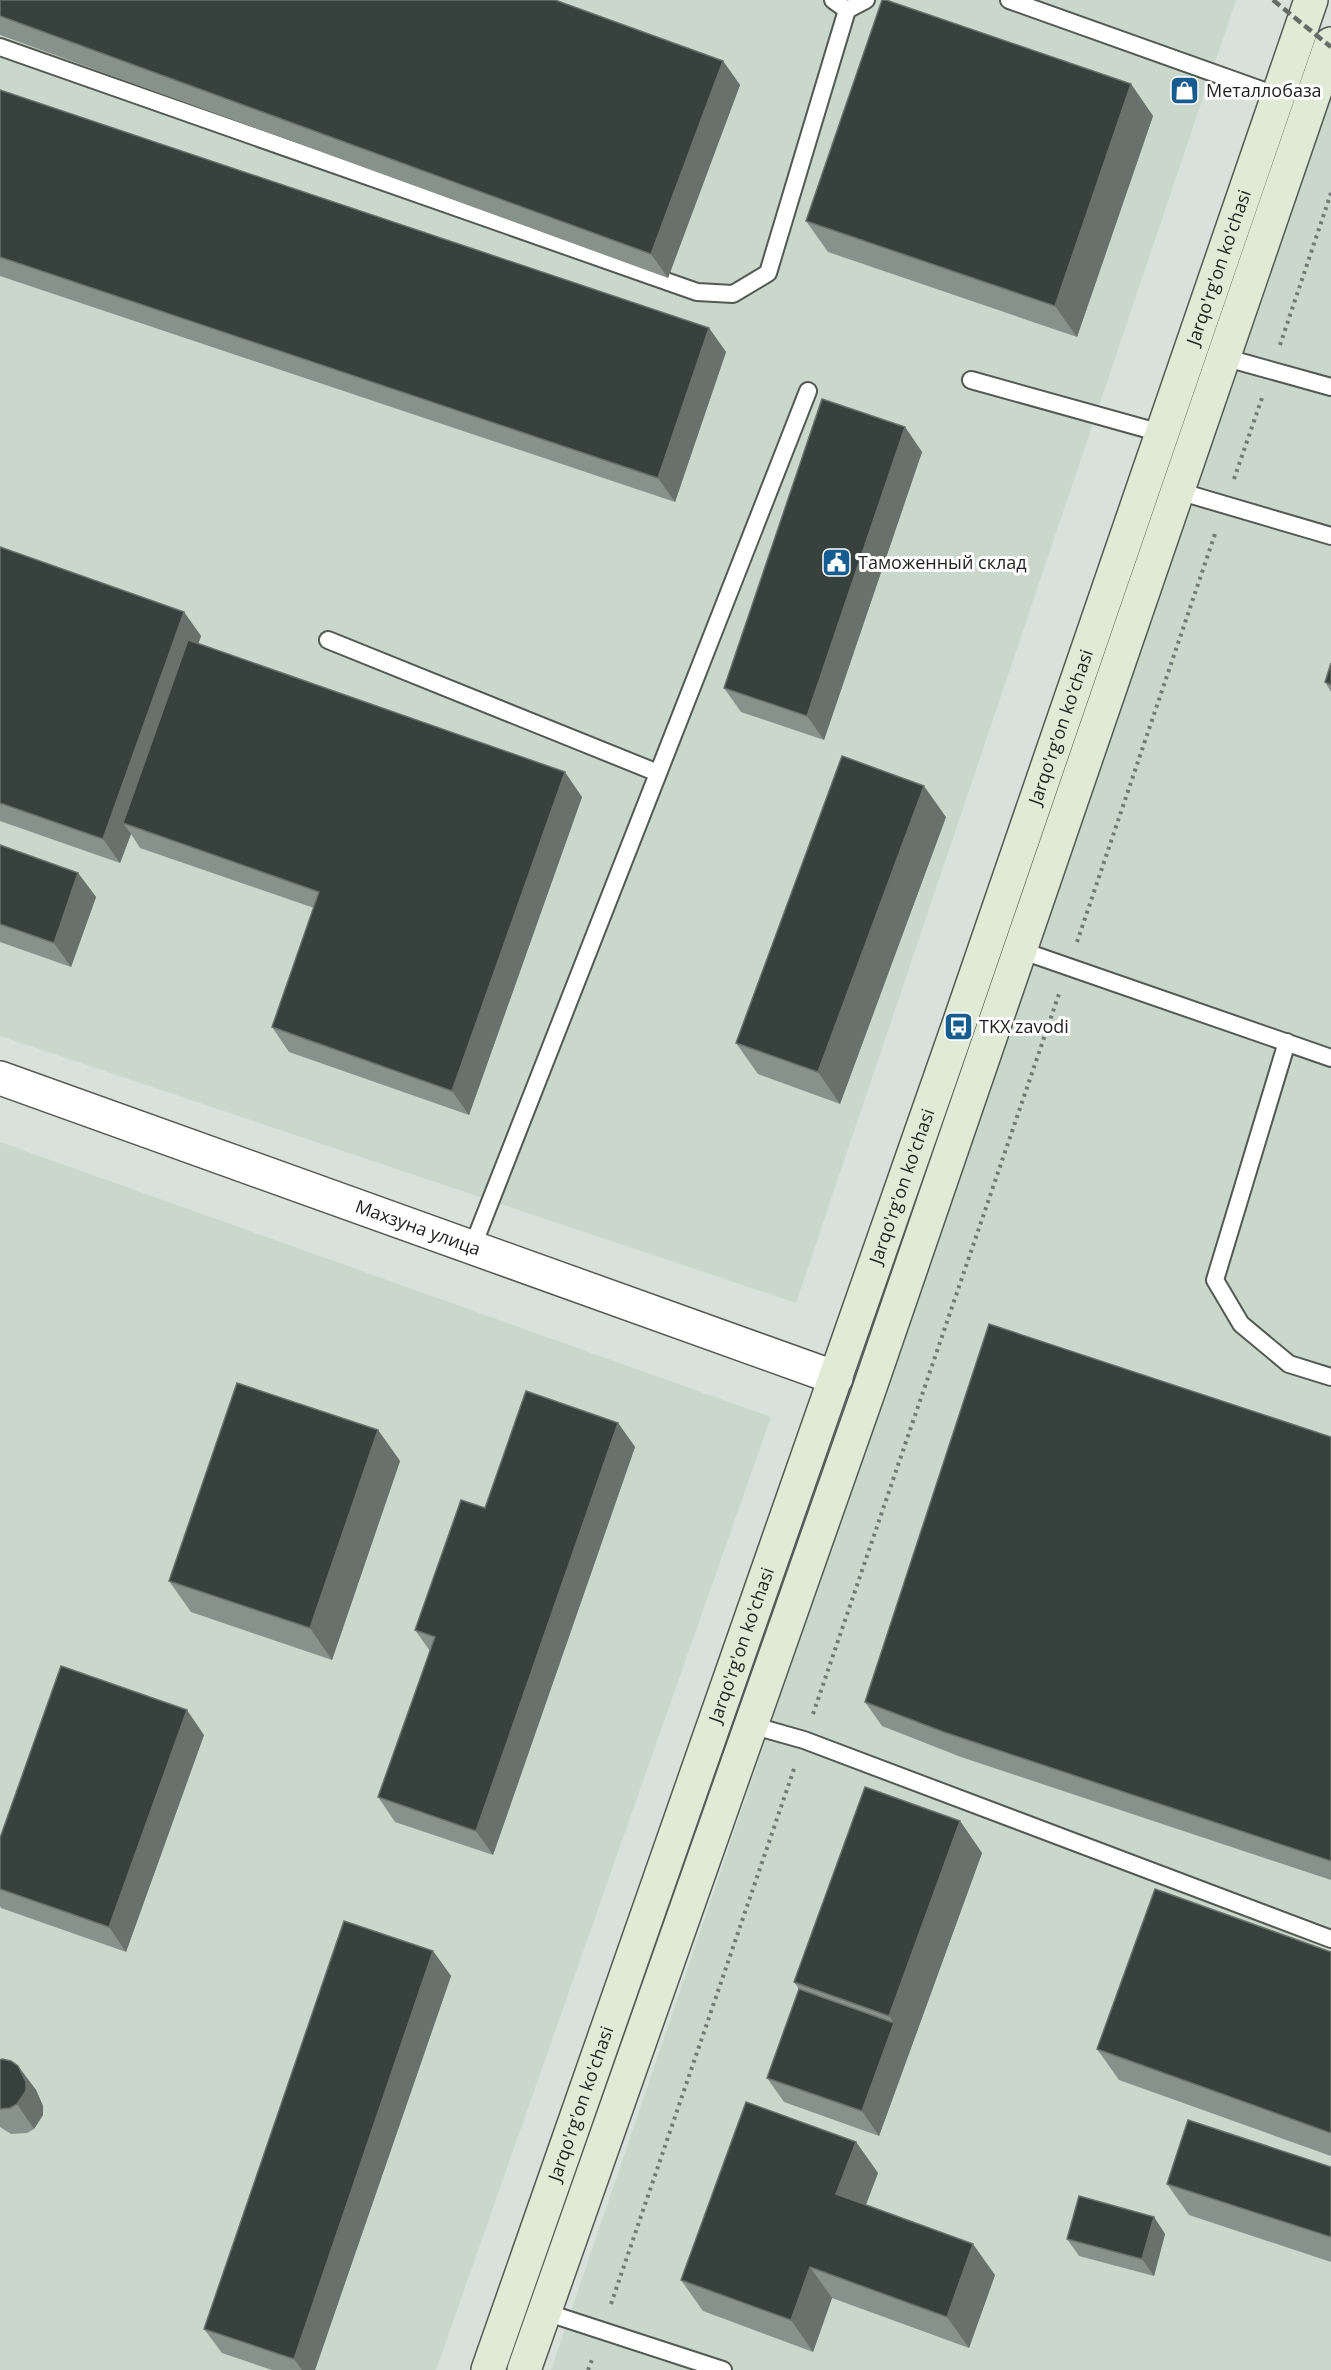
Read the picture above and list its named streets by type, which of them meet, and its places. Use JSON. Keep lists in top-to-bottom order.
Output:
{
  "streets": {
    "main road": ["Jarqo'rg'on ko'chasi"],
    "street": ["Махзуна улица"]
  },
  "crossings": [
    ["Jarqo'rg'on ko'chasi", "Махзуна улица"]
  ],
  "places": {
    "shop": ["Металлобаза"],
    "public building": ["Таможенный склад"],
    "bus stop": ["TKX zavodi"]
  }
}
